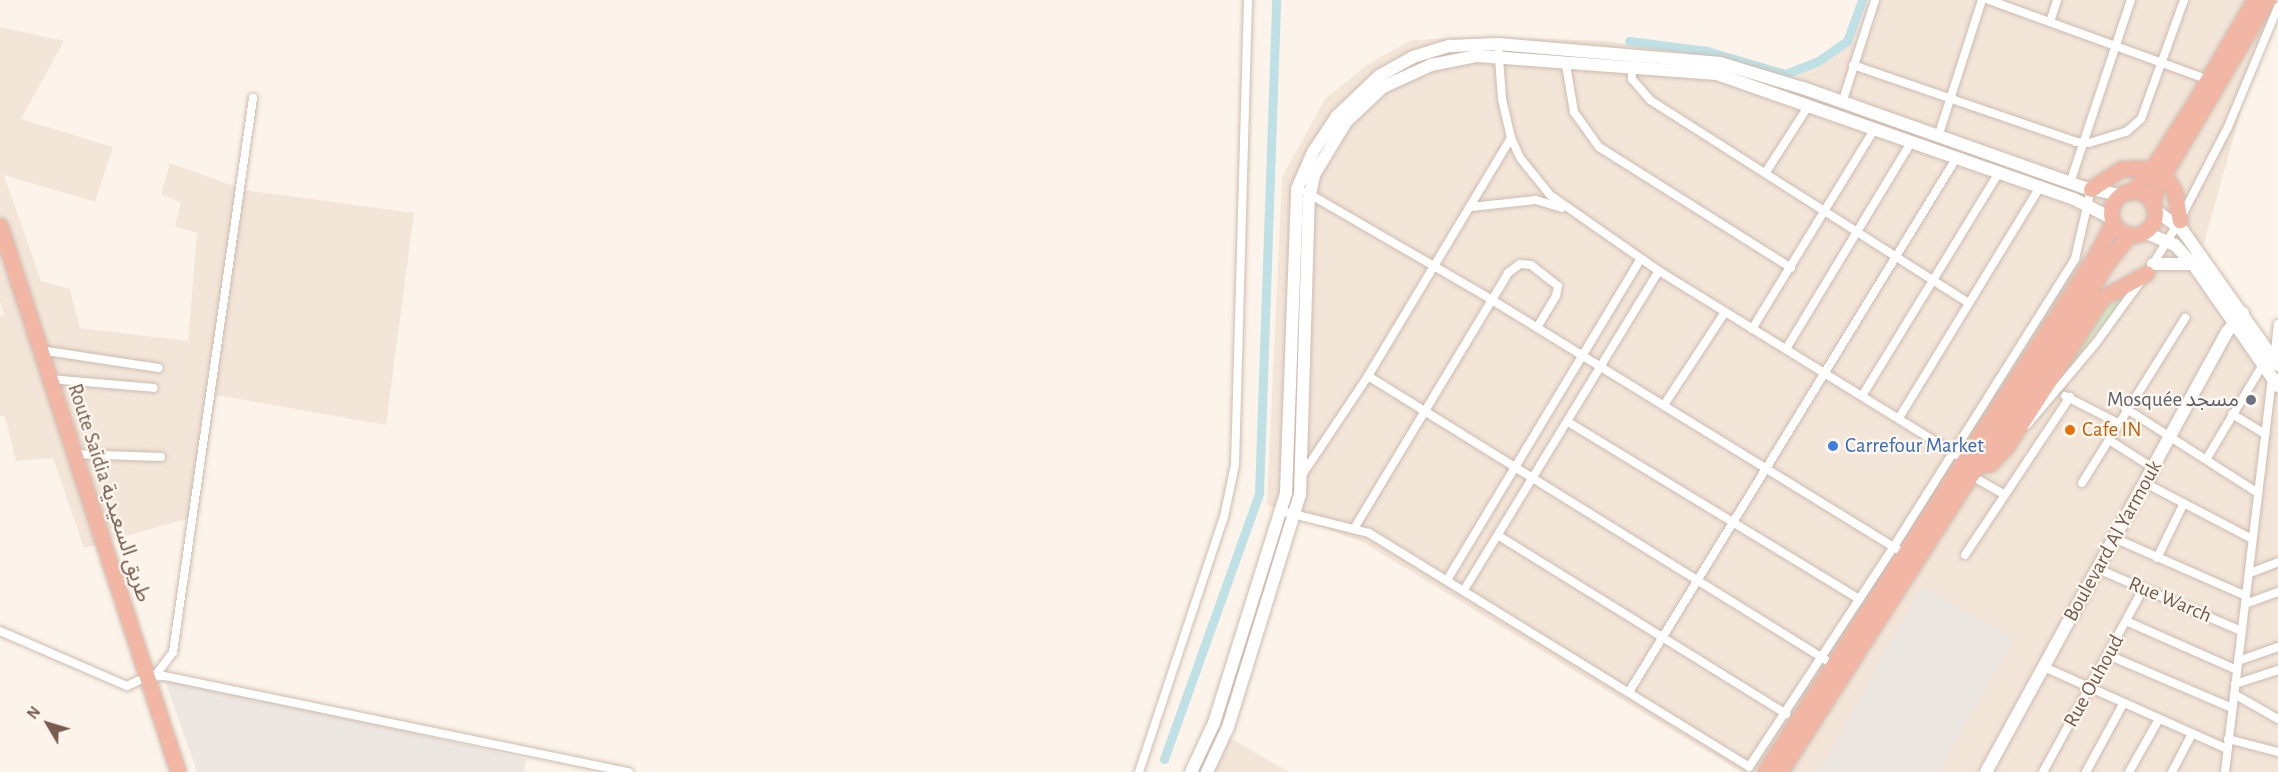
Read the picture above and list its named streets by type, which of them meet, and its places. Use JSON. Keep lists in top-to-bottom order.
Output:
{
  "streets": {
    "highway": ["Route Saïdia طريق السعيدية"],
    "main road": ["Boulevard Al Yarmouk"],
    "street": ["Rue Warch", "Rue Ouhoud"]
  },
  "crossings": [
    ["Boulevard Al Yarmouk", "Rue Warch"],
    ["Rue Warch", "Rue Ouhoud"]
  ],
  "places": ["Mosquée مسجد", "Cafe IN", "Carrefour Market"],
  "north": "top left"
}
